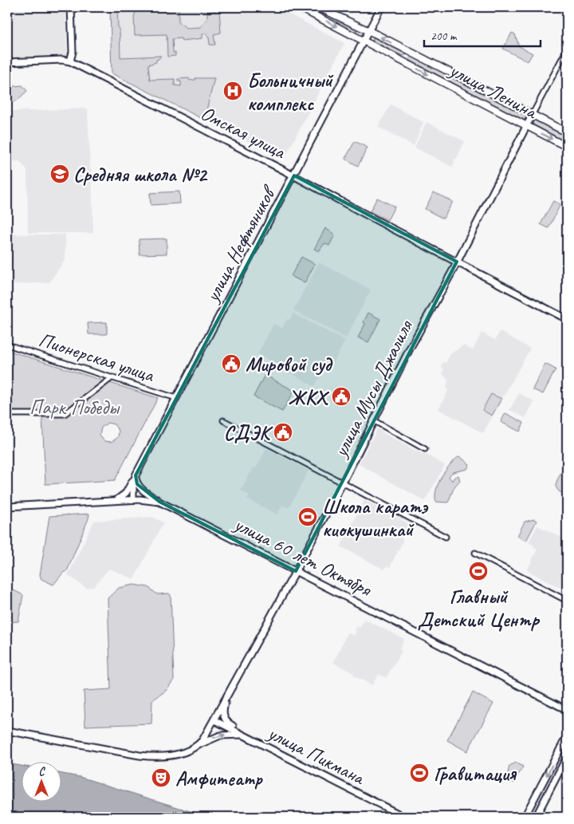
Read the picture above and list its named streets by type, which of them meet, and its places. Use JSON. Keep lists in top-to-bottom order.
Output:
{
  "streets": {
    "main road": [
      "улица Ленина",
      "Омская улица",
      "улица Нефтяников",
      "улица Мусы Джалиля",
      "улица 60 лет Октября",
      "улица Пикмана"
    ],
    "street": ["Пионерская улица"]
  },
  "crossings": [
    ["улица Ленина", "улица Нефтяников"],
    ["улица Ленина", "улица Мусы Джалиля"],
    ["Омская улица", "улица Нефтяников"],
    ["Омская улица", "улица Мусы Джалиля"],
    ["улица Нефтяников", "Пионерская улица"],
    ["улица Нефтяников", "улица 60 лет Октября"],
    ["улица Мусы Джалиля", "улица 60 лет Октября"],
    ["улица Мусы Джалиля", "улица Пикмана"]
  ],
  "parks": ["Парк Победы"],
  "places": {
    "hospital": ["Больничный комплекс"],
    "school or university": ["Средняя школа №2"],
    "public building": ["Мировой суд", "ЖКХ", "СДЭК"],
    "sports": ["Школа каратэ киокушинкай", "Главный Детский Центр", "Гравитация"],
    "theatre": ["Амфитеатр"]
  },
  "scale_bar": "200 m",
  "north": "top"
}
